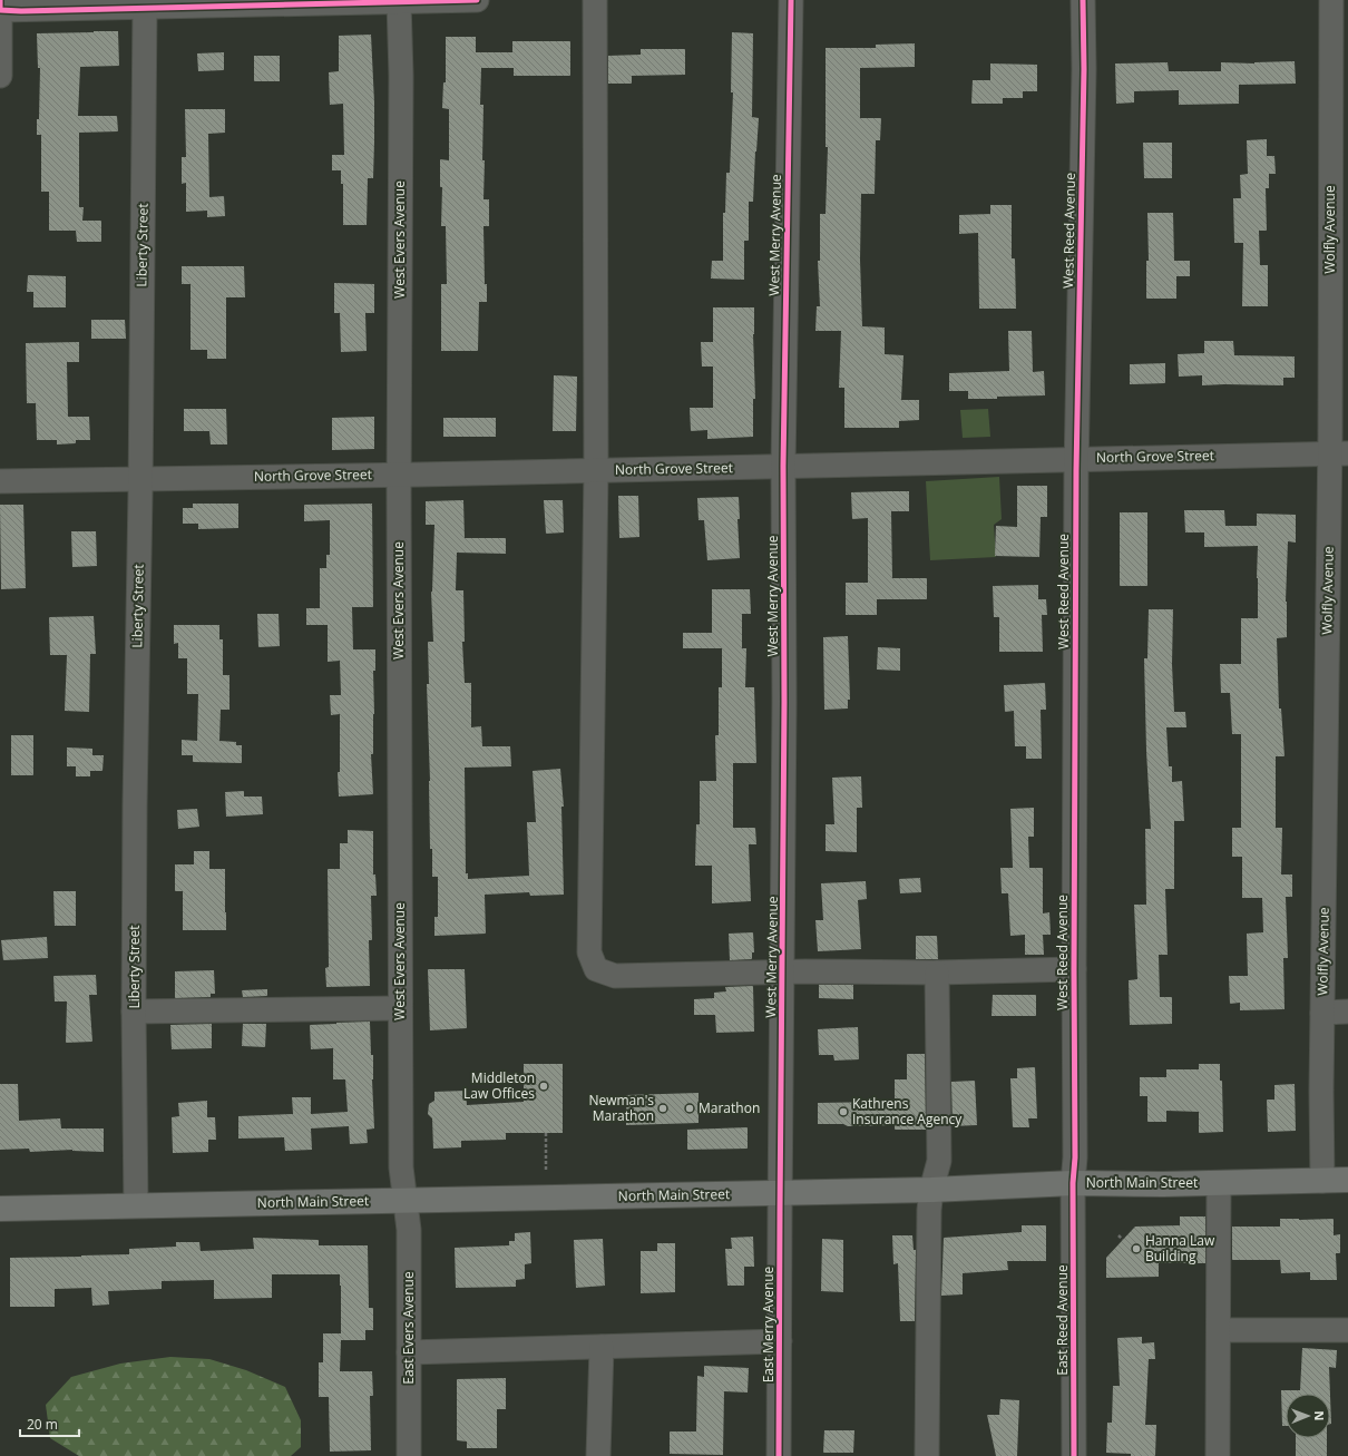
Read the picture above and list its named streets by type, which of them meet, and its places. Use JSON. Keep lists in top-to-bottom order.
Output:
{
  "streets": {
    "main road": ["North Main Street"],
    "street": [
      "Wolfly Avenue",
      "West Reed Avenue",
      "West Merry Avenue",
      "West Evers Avenue",
      "Liberty Street",
      "North Grove Street",
      "East Reed Avenue",
      "East Merry Avenue",
      "East Evers Avenue"
    ]
  },
  "crossings": [
    ["Wolfly Avenue", "North Grove Street"],
    ["Wolfly Avenue", "North Main Street"],
    ["West Reed Avenue", "North Grove Street"],
    ["West Reed Avenue", "North Main Street"],
    ["West Reed Avenue", "East Reed Avenue"],
    ["West Merry Avenue", "North Grove Street"],
    ["West Merry Avenue", "North Main Street"],
    ["West Merry Avenue", "East Merry Avenue"],
    ["West Evers Avenue", "North Grove Street"],
    ["West Evers Avenue", "North Main Street"],
    ["West Evers Avenue", "East Evers Avenue"],
    ["Liberty Street", "North Grove Street"],
    ["Liberty Street", "North Main Street"],
    ["North Main Street", "East Reed Avenue"],
    ["North Main Street", "East Merry Avenue"],
    ["North Main Street", "East Evers Avenue"]
  ],
  "places": [
    "Middleton Law Offices",
    "Newman's Marathon",
    "Marathon",
    "Kathrens Insurance Agency",
    "Hanna Law Building"
  ],
  "scale_bar": "20 m",
  "north": "right"
}
